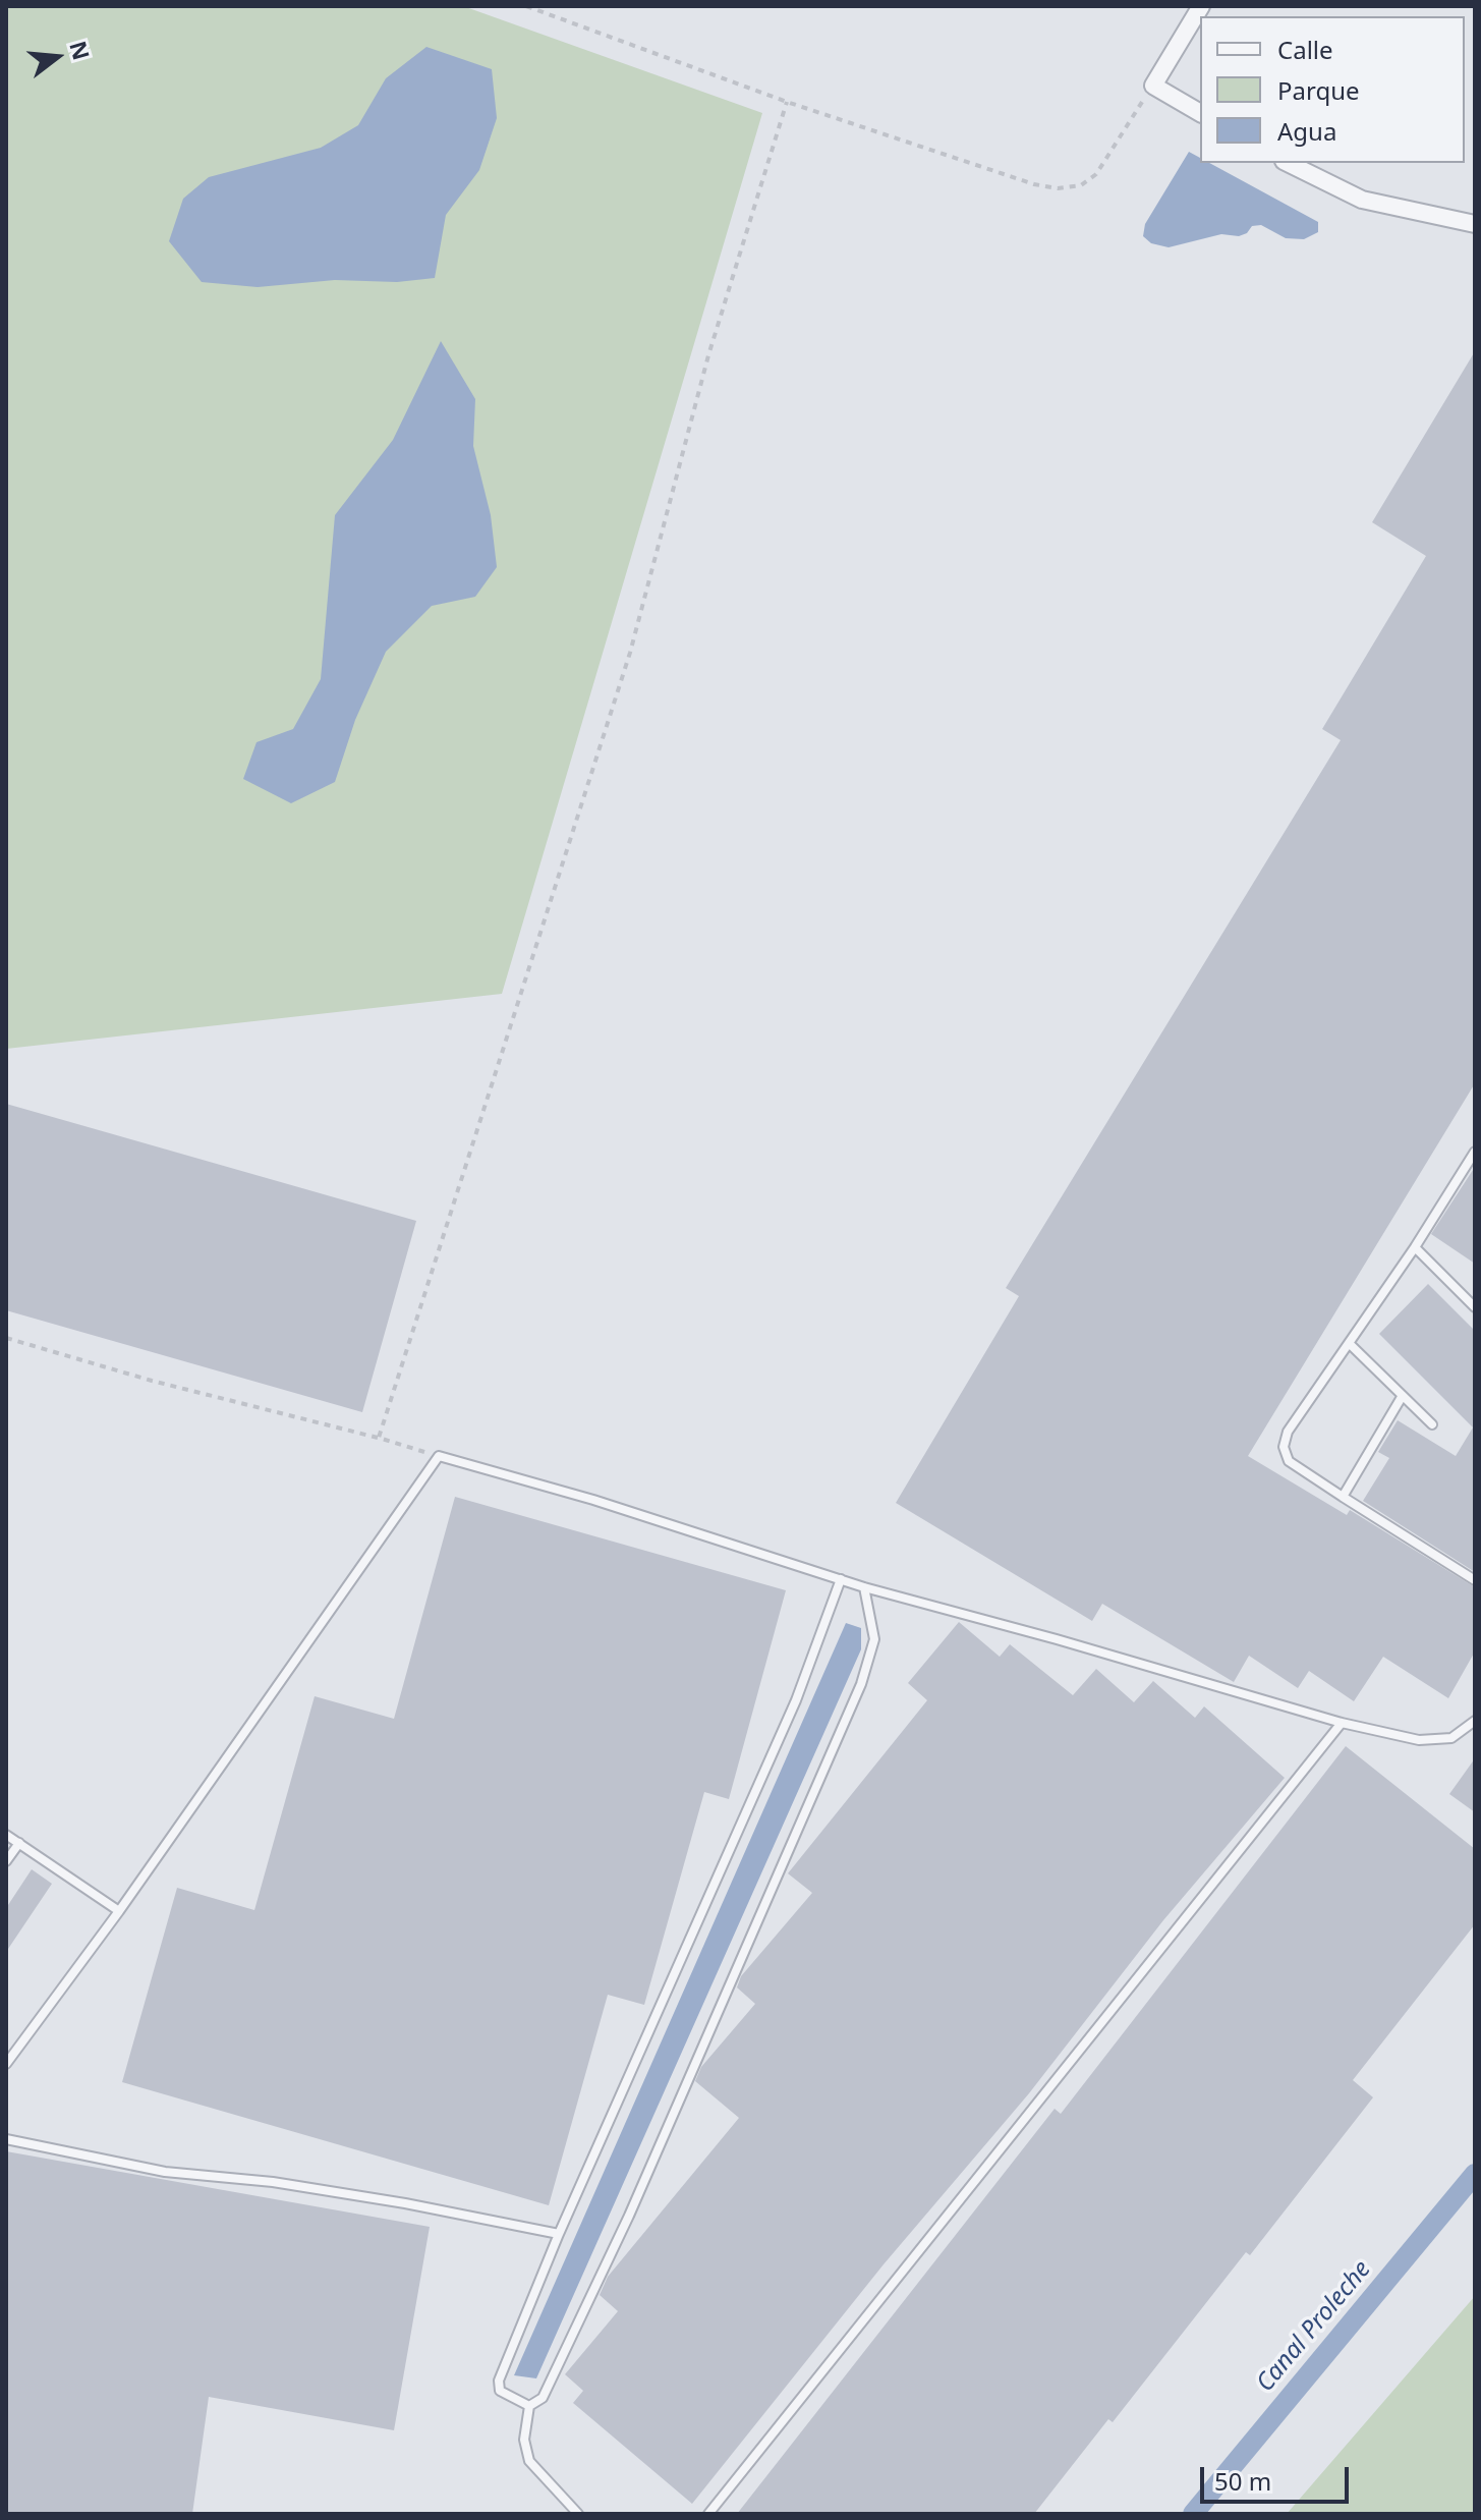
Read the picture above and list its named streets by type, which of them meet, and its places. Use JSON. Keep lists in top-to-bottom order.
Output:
{
  "water": ["Canal Proleche"],
  "legend": ["Calle", "Parque", "Agua"],
  "scale_bar": "50 m",
  "north": "right"
}
